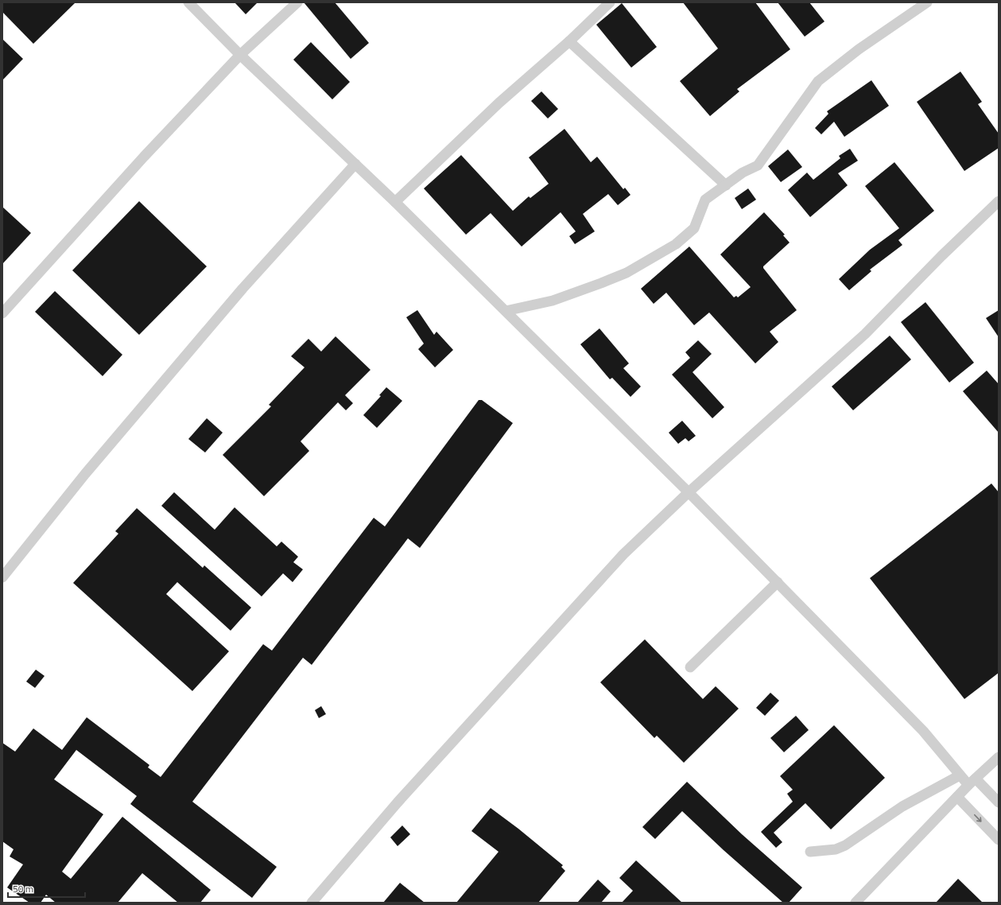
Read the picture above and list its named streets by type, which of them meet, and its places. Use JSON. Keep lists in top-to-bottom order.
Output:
{
  "scale_bar": "50 m"
}
